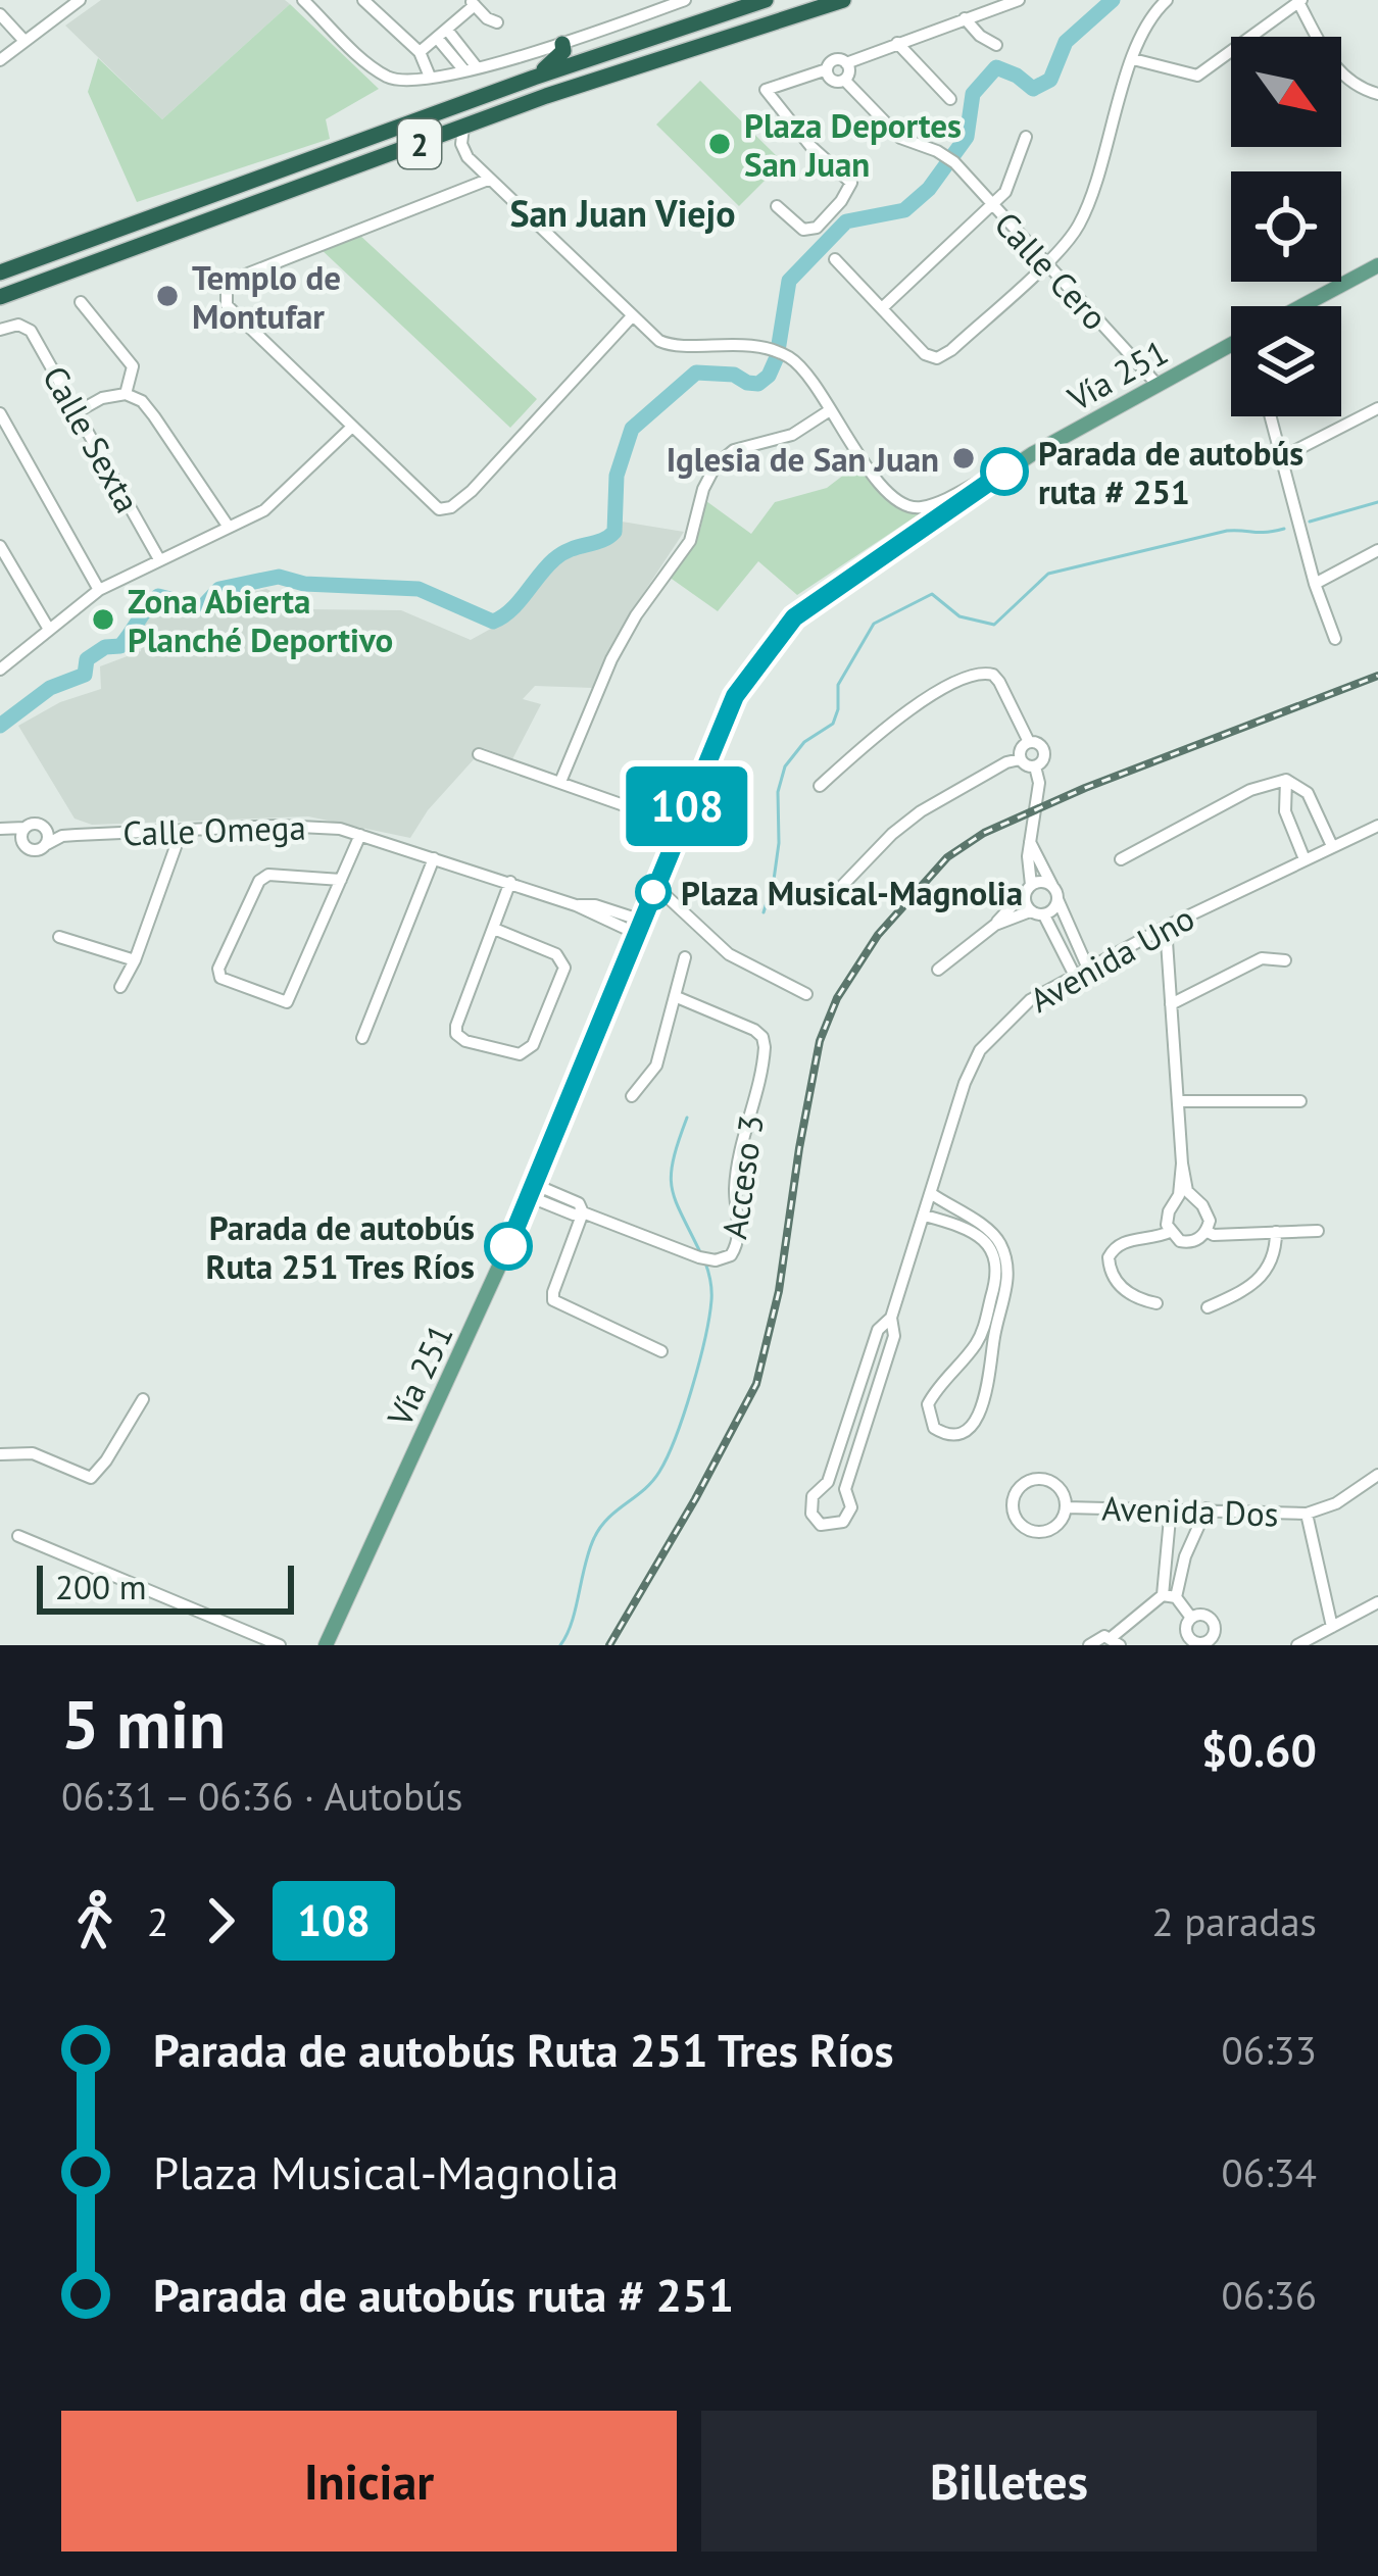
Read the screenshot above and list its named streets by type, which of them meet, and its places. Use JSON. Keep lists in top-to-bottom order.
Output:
{
  "streets": {
    "highway": ["2"],
    "main road": ["Vía 251"],
    "street": [
      "Calle Cero",
      "Calle Sexta",
      "Calle Omega",
      "Avenida Uno",
      "Acceso 3",
      "Avenida Dos"
    ]
  },
  "crossings": [
    ["Calle Cero", "Vía 251"],
    ["Vía 251", "Calle Omega"],
    ["Vía 251", "Acceso 3"]
  ],
  "districts": ["San Juan Viejo"],
  "places": [
    "Plaza Deportes San Juan",
    "Templo de Montufar",
    "Iglesia de San Juan",
    "Parada de autobús ruta # 251",
    "Zona Abierta Planché Deportivo",
    "Plaza Musical-Magnolia",
    "Parada de autobús Ruta 251 Tres Ríos"
  ],
  "lines": ["bus line 108"],
  "scale_bar": "200 m",
  "north": "bottom right",
  "page": {
    "on_map": "108",
    "scale": "200 m",
    "heading": ["5 min", "06:31 – 06:36 · Autobús", "$0.60"],
    "legs": ["2", "108", "2 paradas"],
    "list": [
      {
        "name": "Parada de autobús Ruta 251 Tres Ríos",
        "value": "06:33"
      },
      {
        "name": "Plaza Musical-Magnolia",
        "value": "06:34"
      },
      {
        "name": "Parada de autobús ruta # 251",
        "value": "06:36"
      }
    ],
    "buttons": ["Iniciar", "Billetes"]
  }
}
